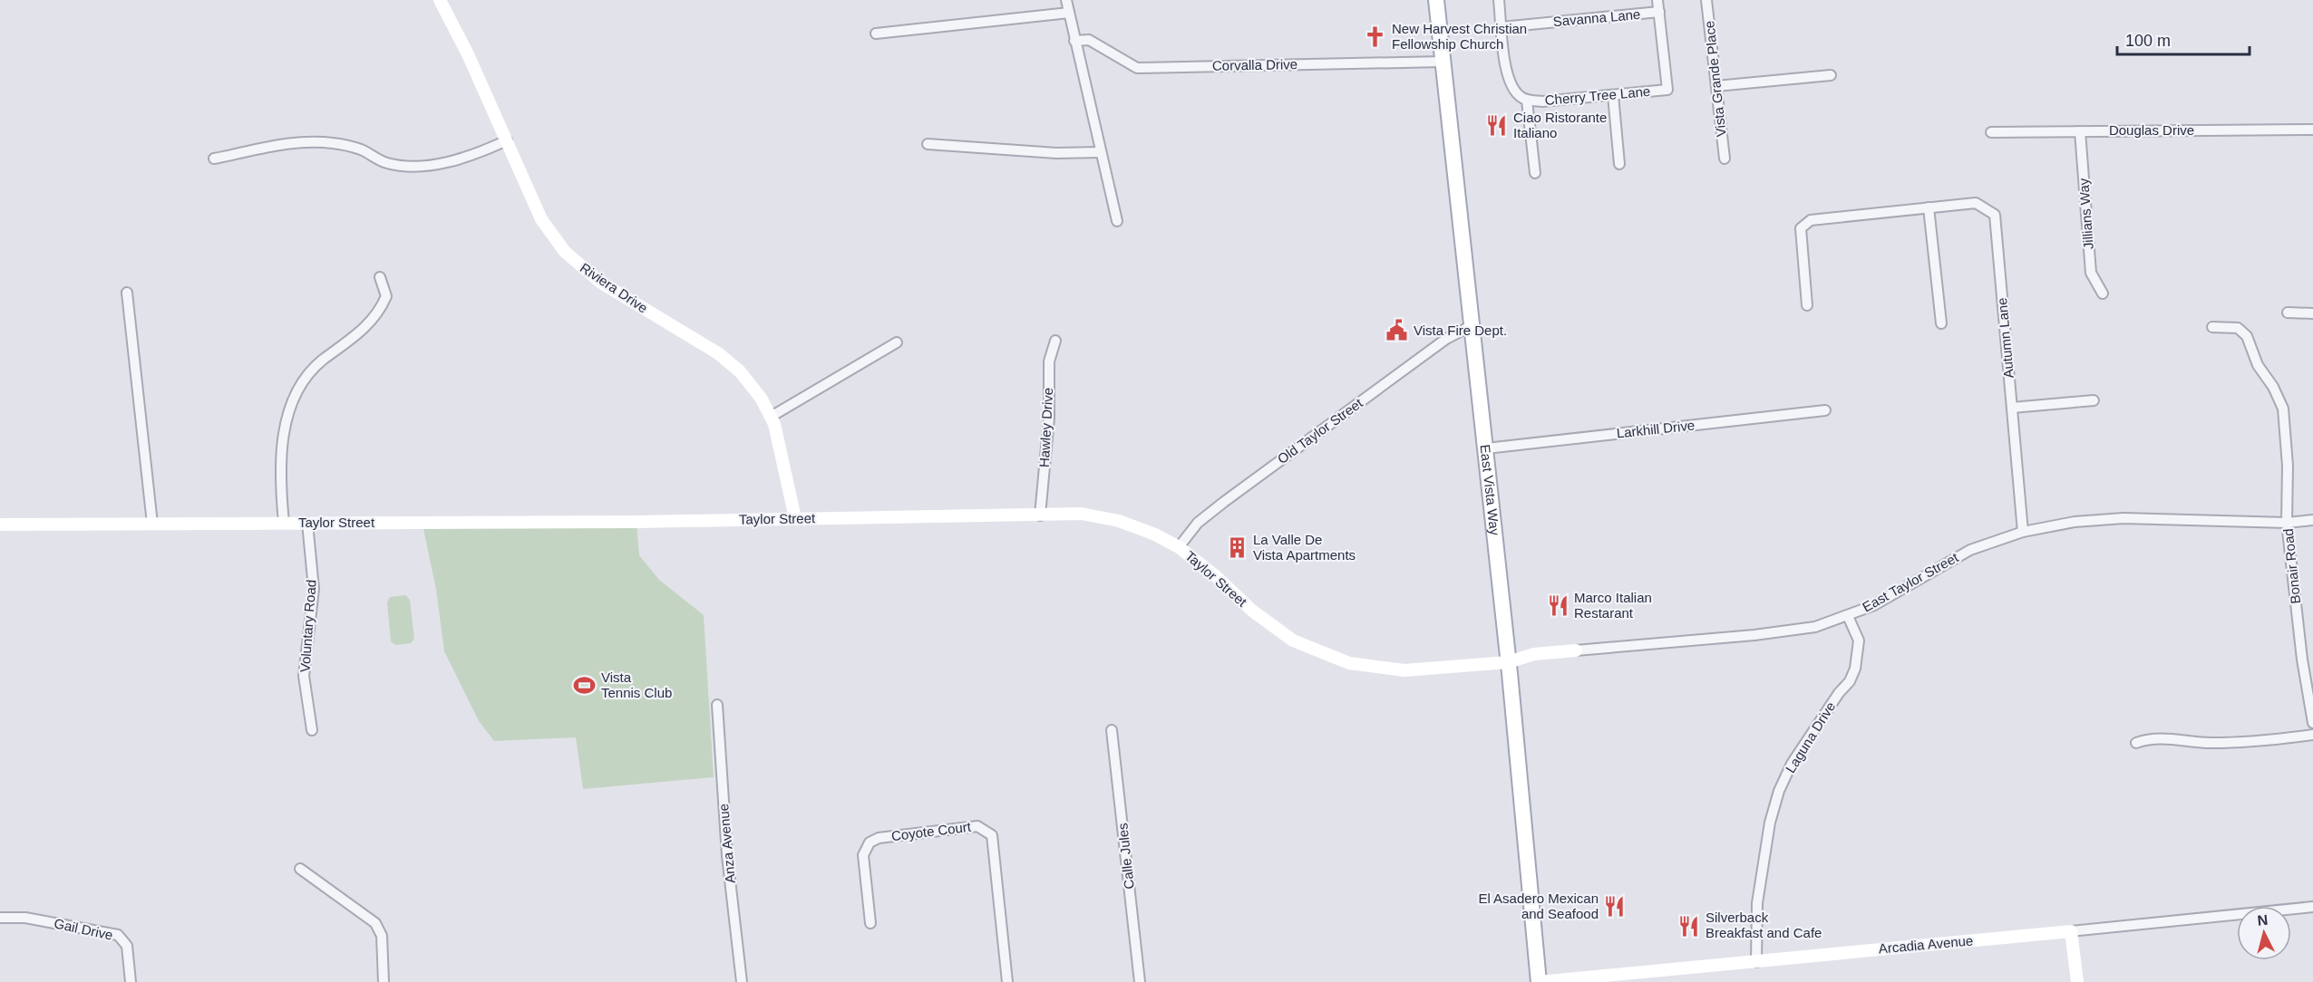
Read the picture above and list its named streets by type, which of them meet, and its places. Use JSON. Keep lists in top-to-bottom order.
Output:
{
  "streets": {
    "main road": [
      "Riviera Drive",
      "East Vista Way",
      "Taylor Street",
      "East Taylor Street",
      "Arcadia Avenue"
    ],
    "street": [
      "Savanna Lane",
      "Corvalla Drive",
      "Vista Grande Place",
      "Cherry Tree Lane",
      "Douglas Drive",
      "Jillians Way",
      "Autumn Lane",
      "Hawley Drive",
      "Larkhill Drive",
      "Old Taylor Street",
      "Bonair Road",
      "Voluntary Road",
      "Laguna Drive",
      "Coyote Court",
      "Anza Avenue",
      "Calle Jules",
      "Gail Drive"
    ]
  },
  "crossings": [
    ["Savanna Lane", "Cherry Tree Lane"],
    ["Corvalla Drive", "East Vista Way"],
    ["Douglas Drive", "Jillians Way"],
    ["Riviera Drive", "Taylor Street"],
    ["Autumn Lane", "East Taylor Street"],
    ["Hawley Drive", "Taylor Street"],
    ["Larkhill Drive", "East Vista Way"],
    ["Old Taylor Street", "East Vista Way"],
    ["Old Taylor Street", "Taylor Street"],
    ["East Vista Way", "Taylor Street"],
    ["East Vista Way", "East Taylor Street"],
    ["East Vista Way", "Arcadia Avenue"],
    ["Taylor Street", "East Taylor Street"],
    ["Taylor Street", "Voluntary Road"],
    ["Bonair Road", "East Taylor Street"],
    ["East Taylor Street", "Laguna Drive"],
    ["Laguna Drive", "Arcadia Avenue"]
  ],
  "places": {
    "church": ["New Harvest Christian Fellowship Church"],
    "restaurant": [
      "Ciao Ristorante Italiano",
      "Marco Italian Restarant",
      "El Asadero Mexican and Seafood",
      "Silverback Breakfast and Cafe"
    ],
    "public building": ["Vista Fire Dept."],
    "building": ["La Valle De Vista Apartments"],
    "sports": ["Vista Tennis Club"]
  },
  "scale_bar": "100 m",
  "north": "top"
}
